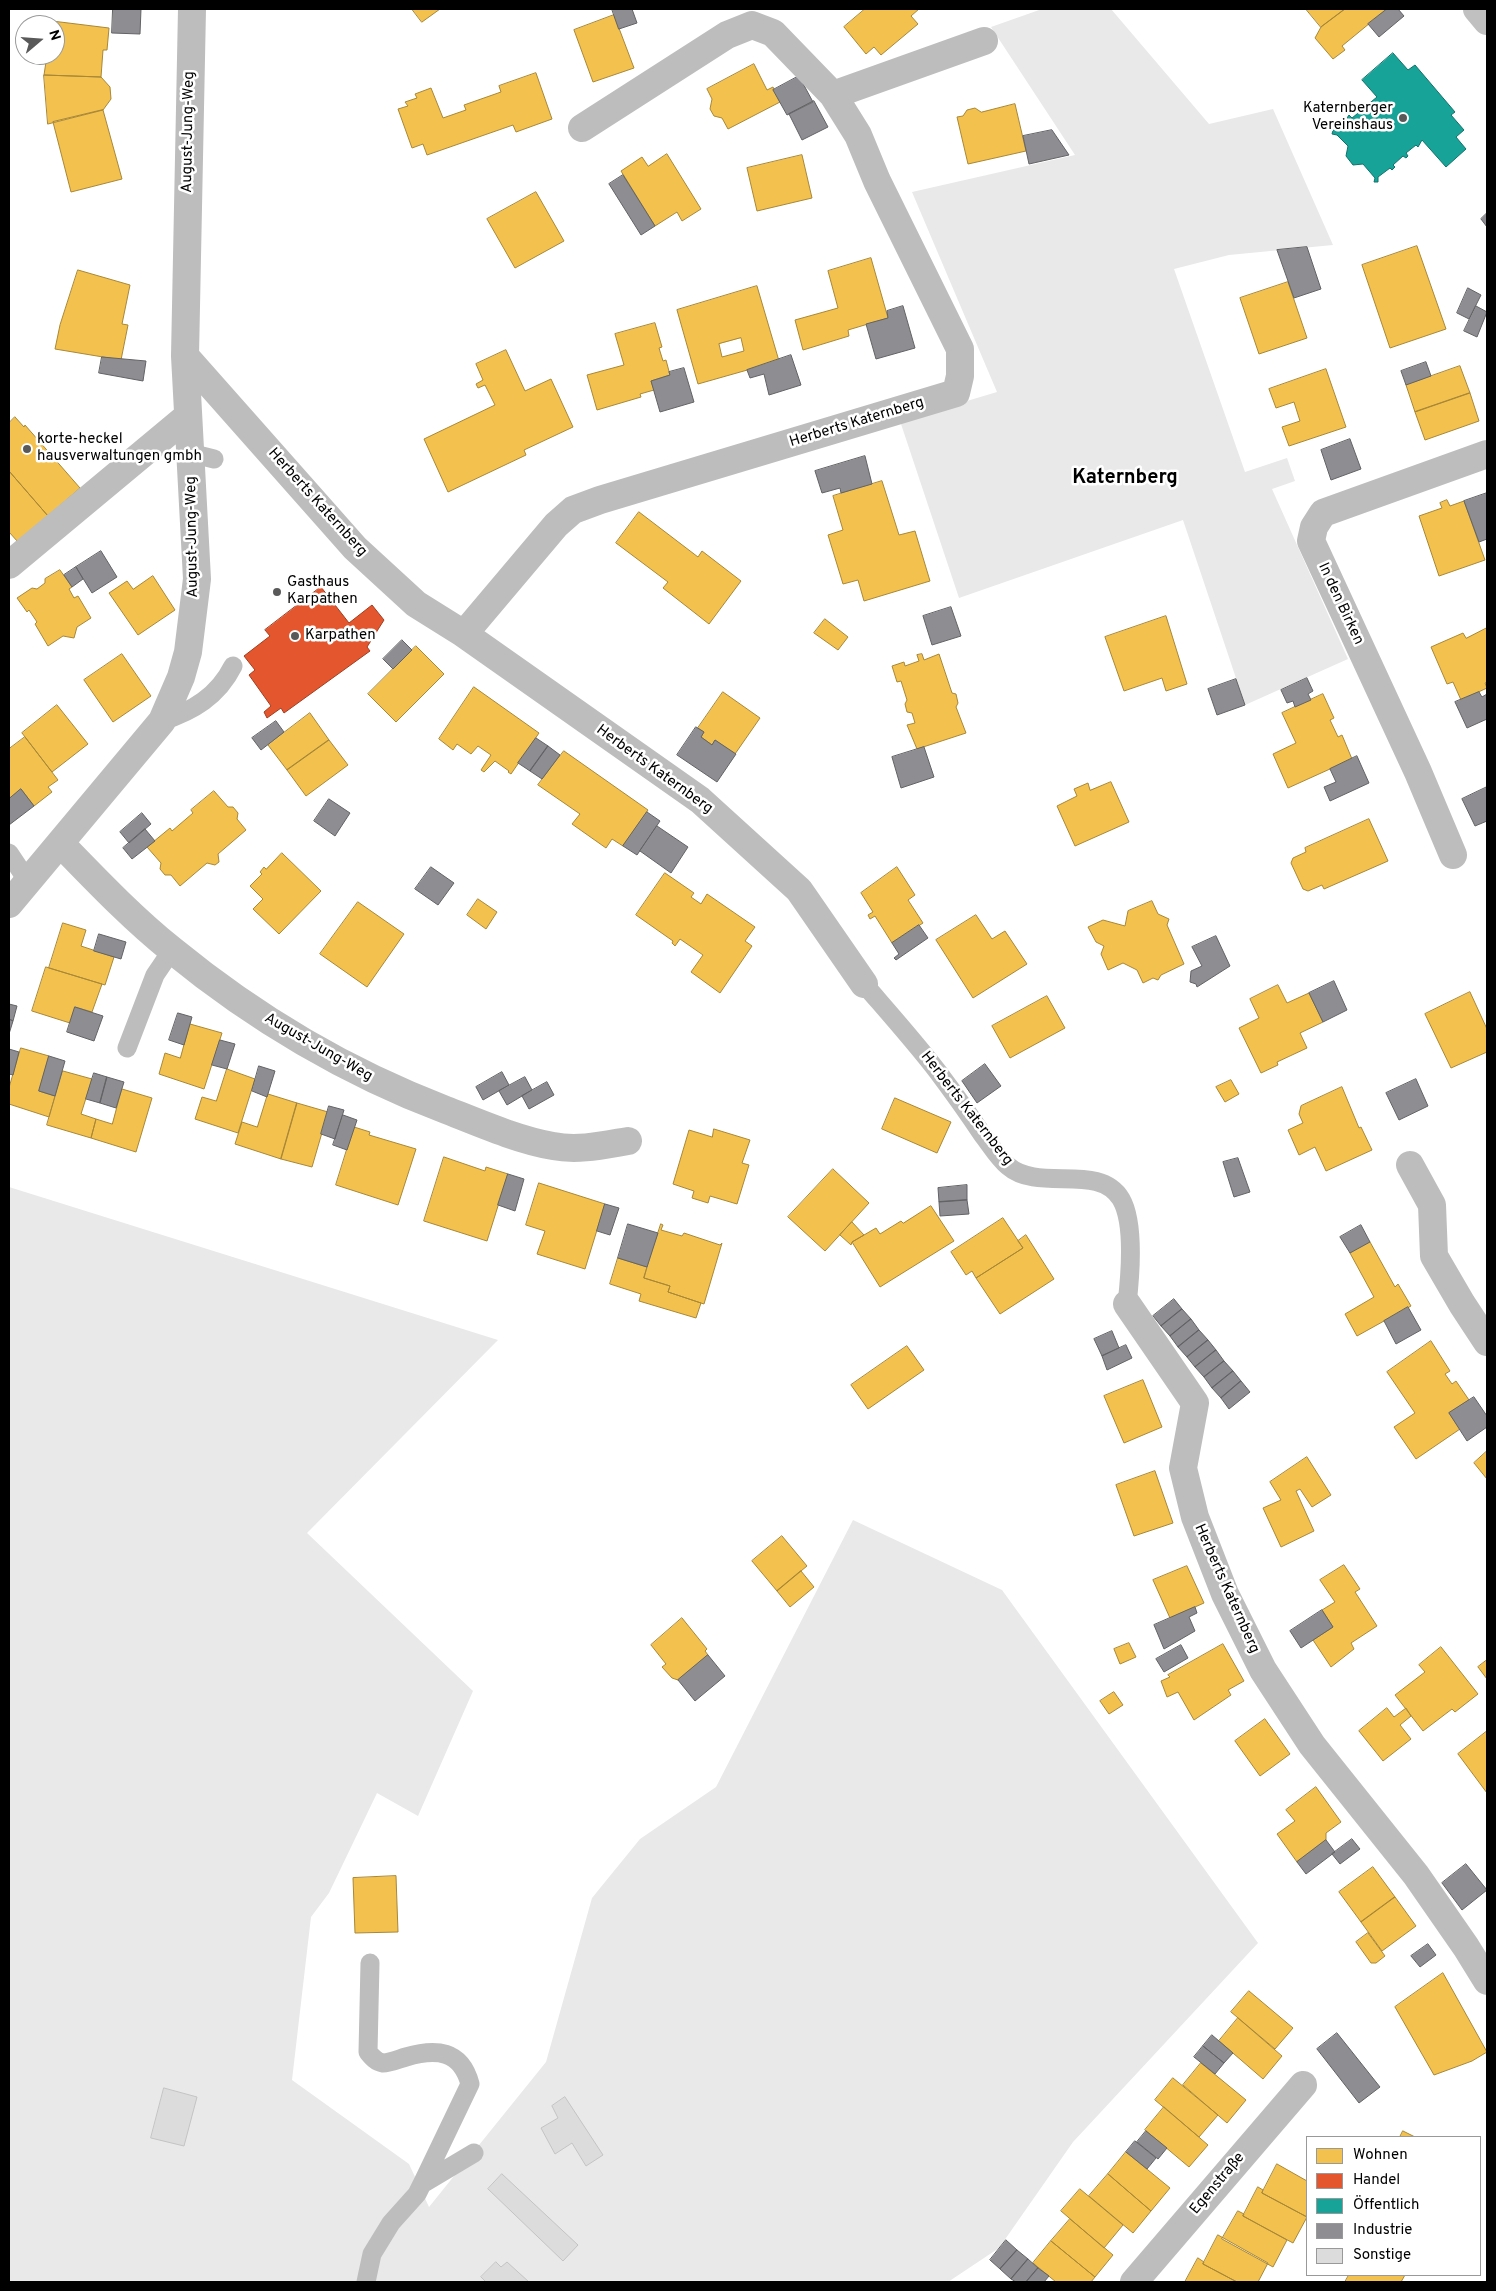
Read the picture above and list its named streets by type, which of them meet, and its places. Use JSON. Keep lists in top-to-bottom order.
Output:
{
  "streets": {
    "street": [
      "August-Jung-Weg",
      "Herberts Katernberg",
      "In den Birken",
      "Egenstraße"
    ]
  },
  "crossings": [
    ["August-Jung-Weg", "Herberts Katernberg"]
  ],
  "districts": ["Katernberg"],
  "places": [
    "Katernberger Vereinshaus",
    "korte-heckel hausverwaltungen gmbh",
    "Gasthaus Karpathen",
    "Karpathen"
  ],
  "legend": [
    "Wohnen",
    "Handel",
    "Öffentlich",
    "Industrie",
    "Sonstige"
  ],
  "north": "right"
}
